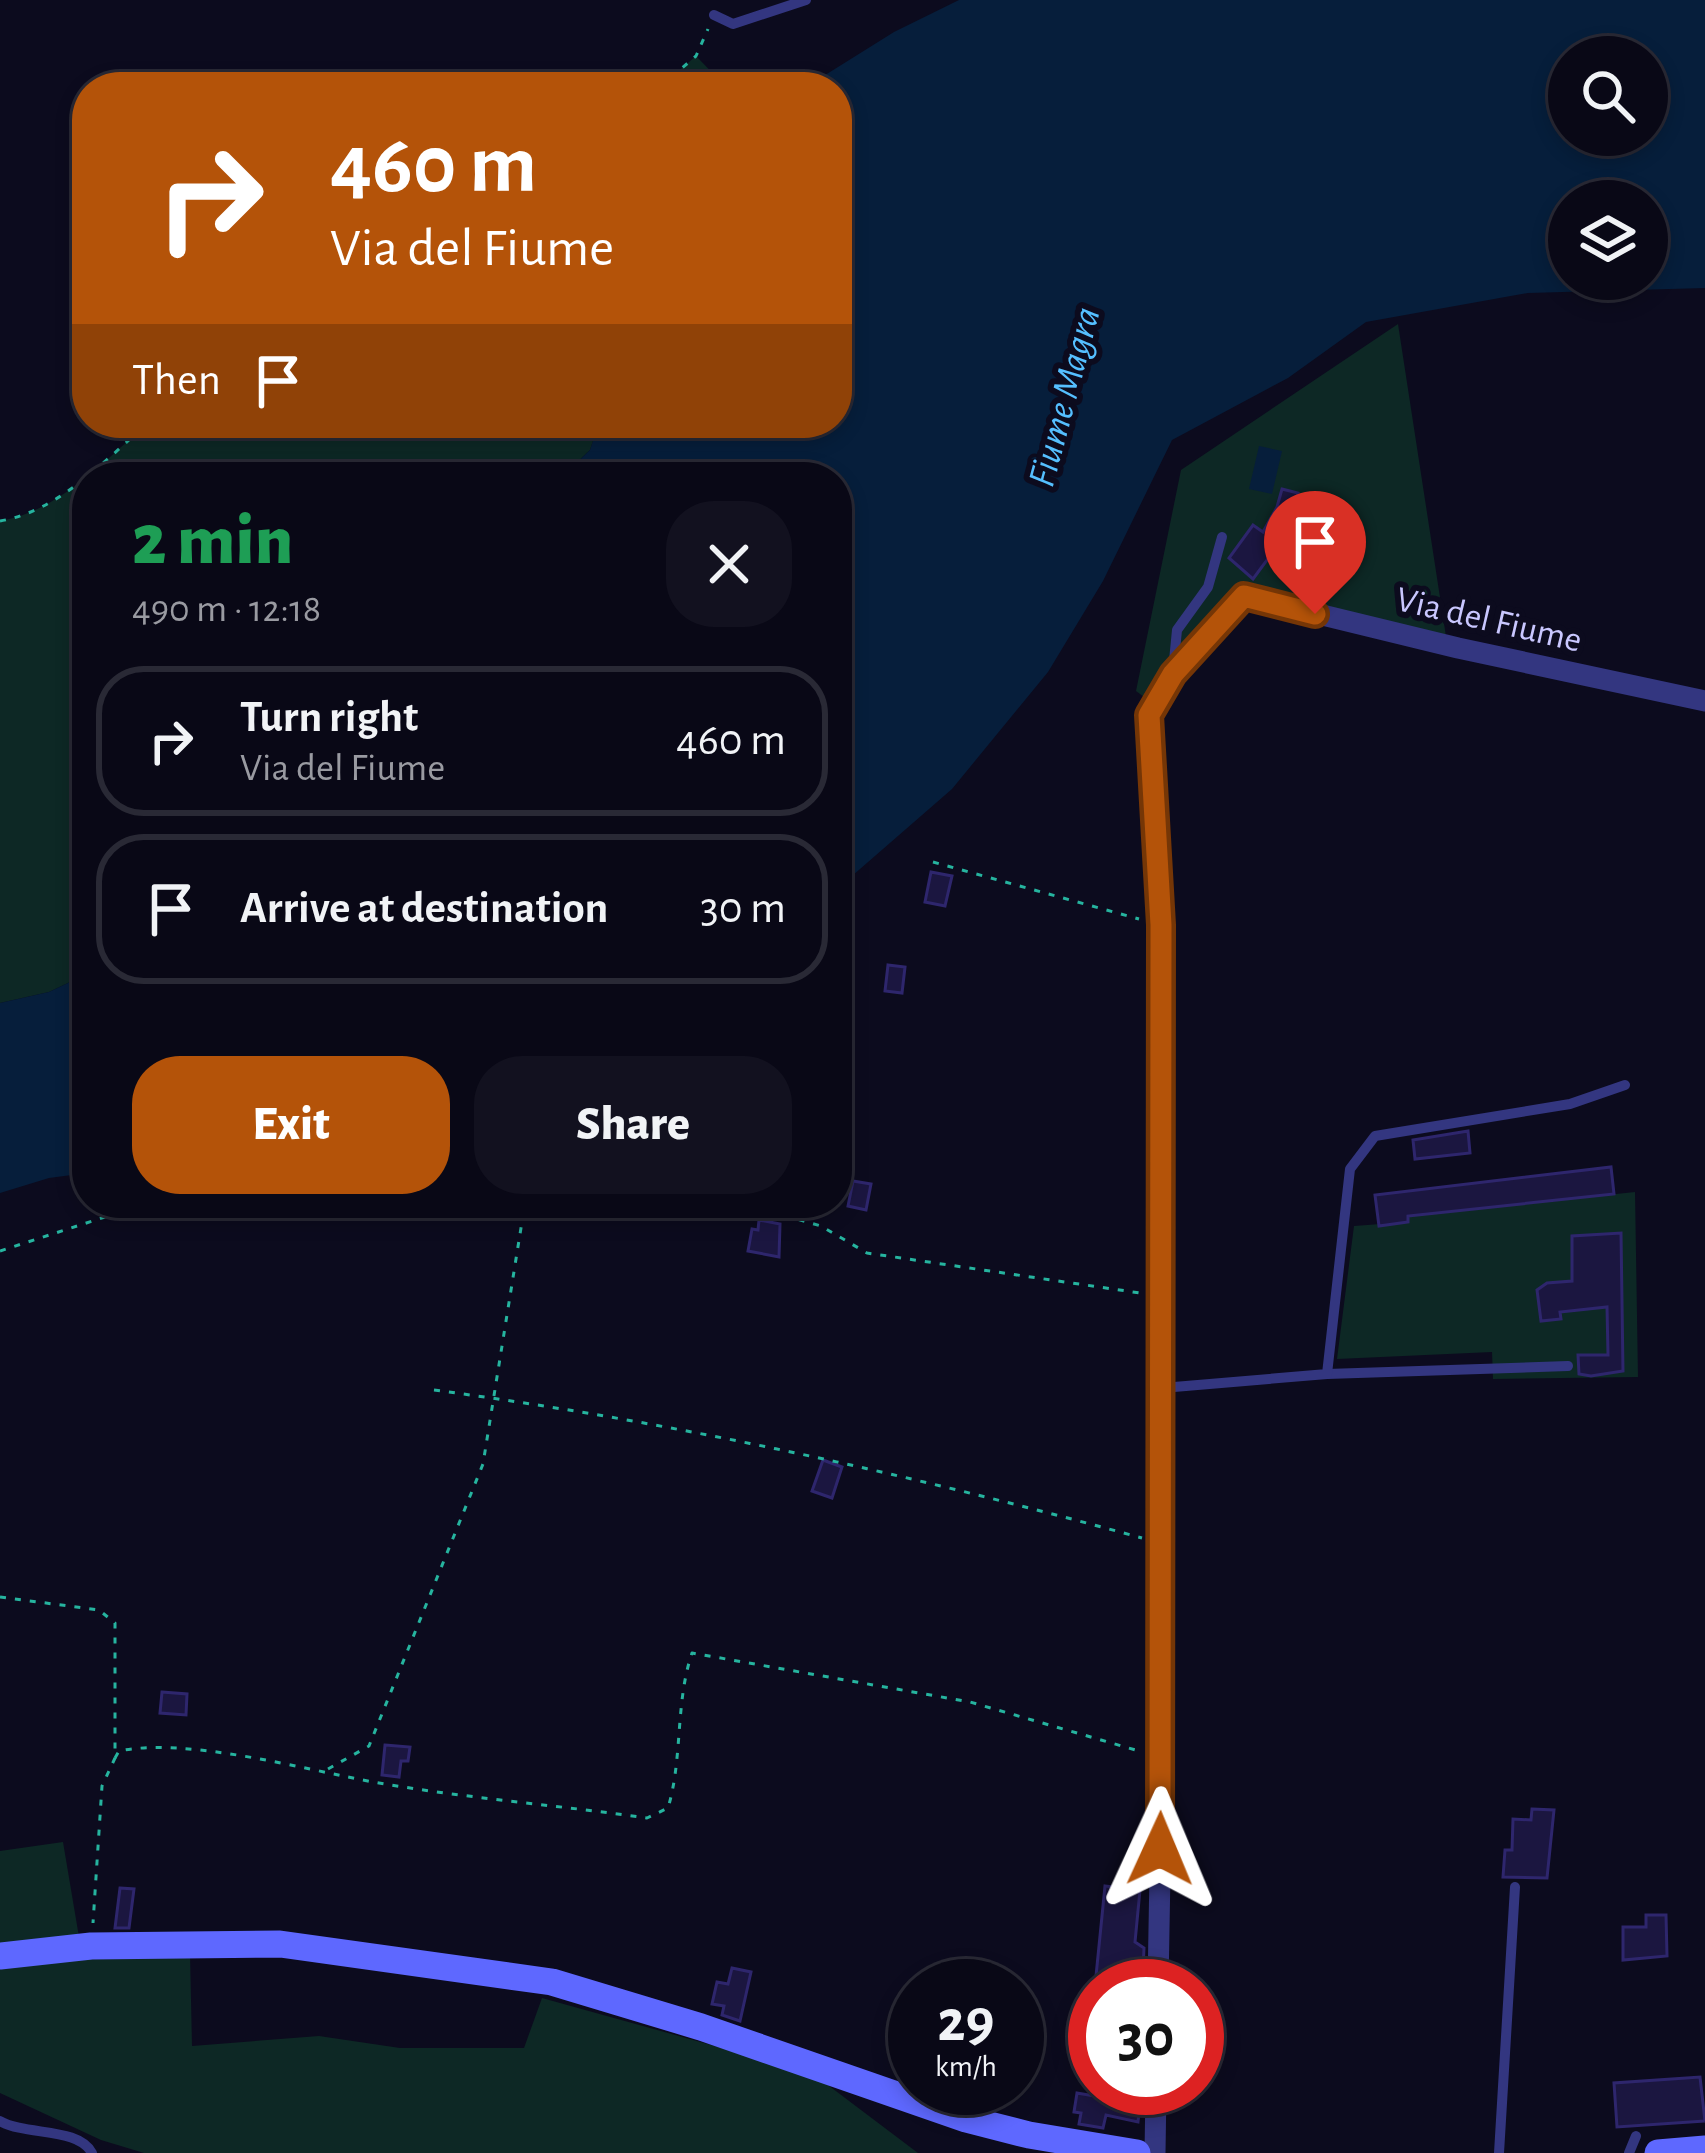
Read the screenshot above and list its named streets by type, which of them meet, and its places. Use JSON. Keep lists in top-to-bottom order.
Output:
{
  "streets": {
    "street": ["Via del Fiume"]
  },
  "water": ["Fiume Magra"],
  "page": {
    "turn": ["460 m", "Via del Fiume"],
    "then": "Then",
    "heading": ["2 min", "490 m · 12:18"],
    "list": [
      {
        "name": "Turn right",
        "note": "Via del Fiume",
        "value": "460 m"
      },
      {
        "name": "Arrive at destination",
        "value": "30 m"
      }
    ],
    "buttons": ["Exit", "Share"],
    "speed": "29 km/h",
    "limit": "30"
  }
}
